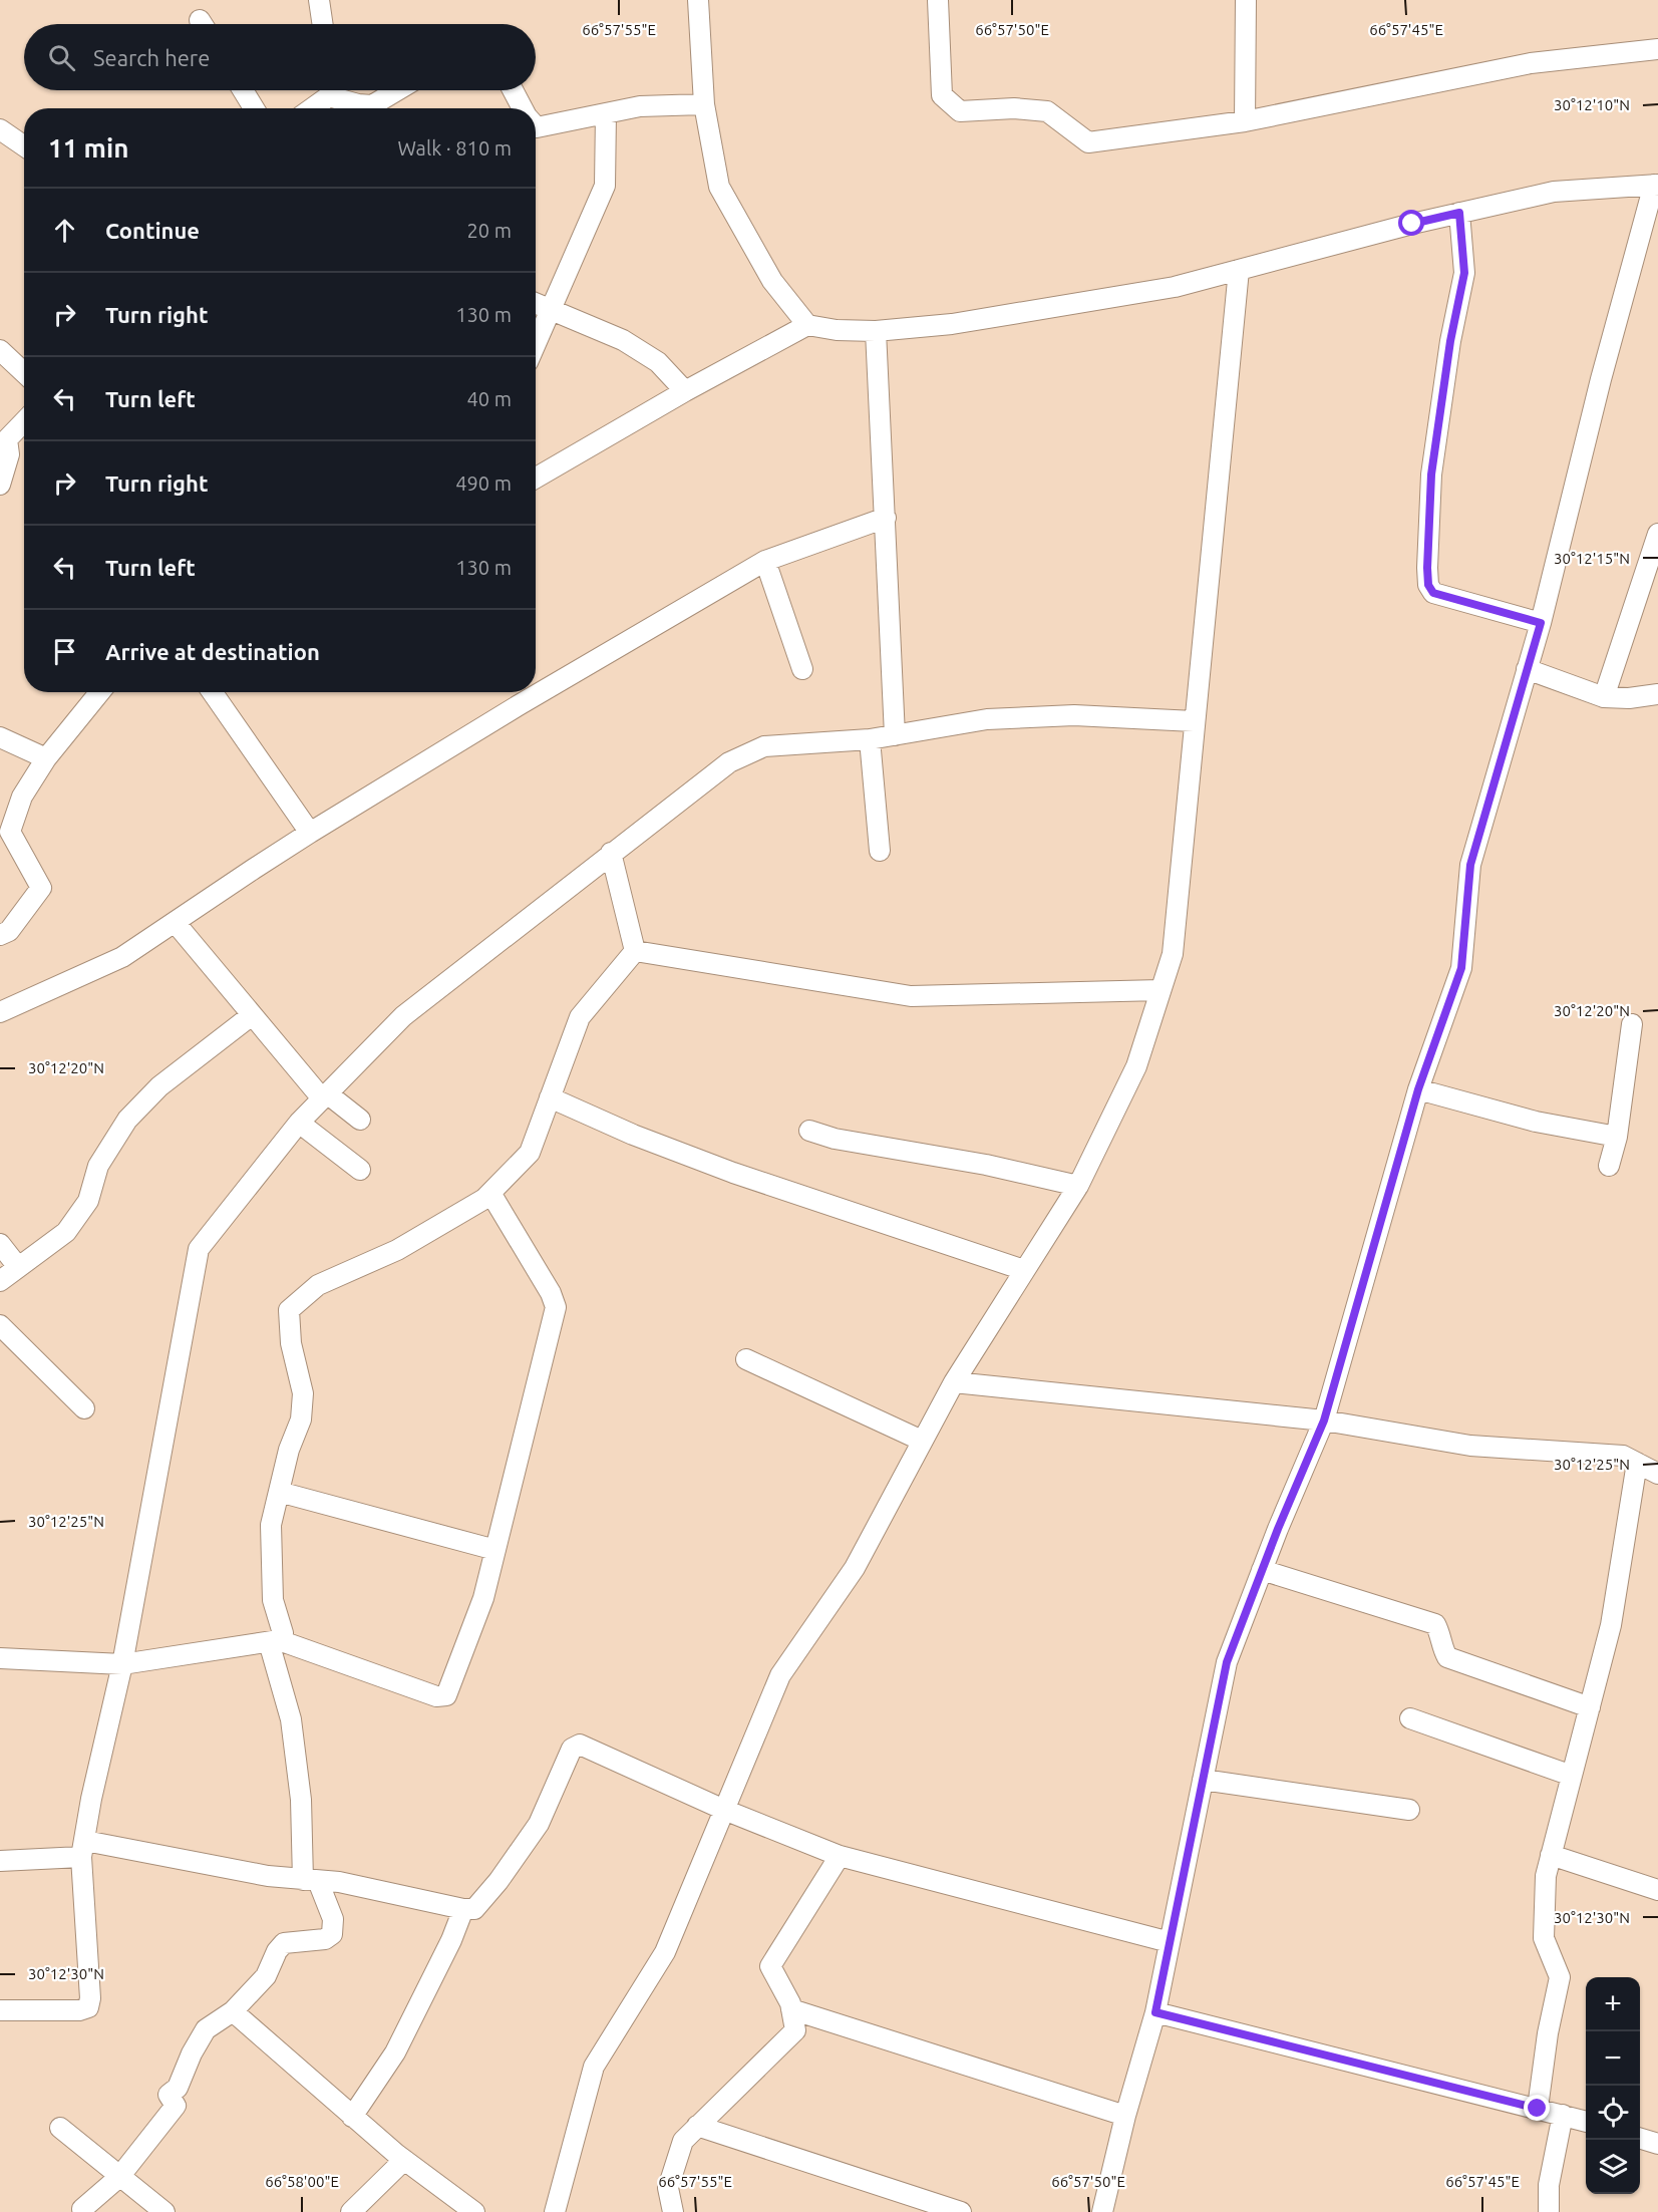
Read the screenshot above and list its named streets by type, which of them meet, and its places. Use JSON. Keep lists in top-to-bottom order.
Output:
{
  "page": {
    "search": "Search here",
    "heading": ["11 min", "Walk · 810 m"],
    "list": [
      ["Continue", "20 m"],
      ["Turn right", "130 m"],
      ["Turn left", "40 m"],
      ["Turn right", "490 m"],
      ["Turn left", "130 m"],
      "Arrive at destination"
    ],
    "map_buttons": ["+", "−"]
  },
  "coordinates": [
    "66°57'55\"E",
    "66°57'50\"E",
    "66°57'45\"E",
    "30°12'10\"N",
    "30°12'15\"N",
    "30°12'20\"N",
    "30°12'25\"N",
    "30°12'30\"N",
    "66°58'00\"E"
  ]
}
